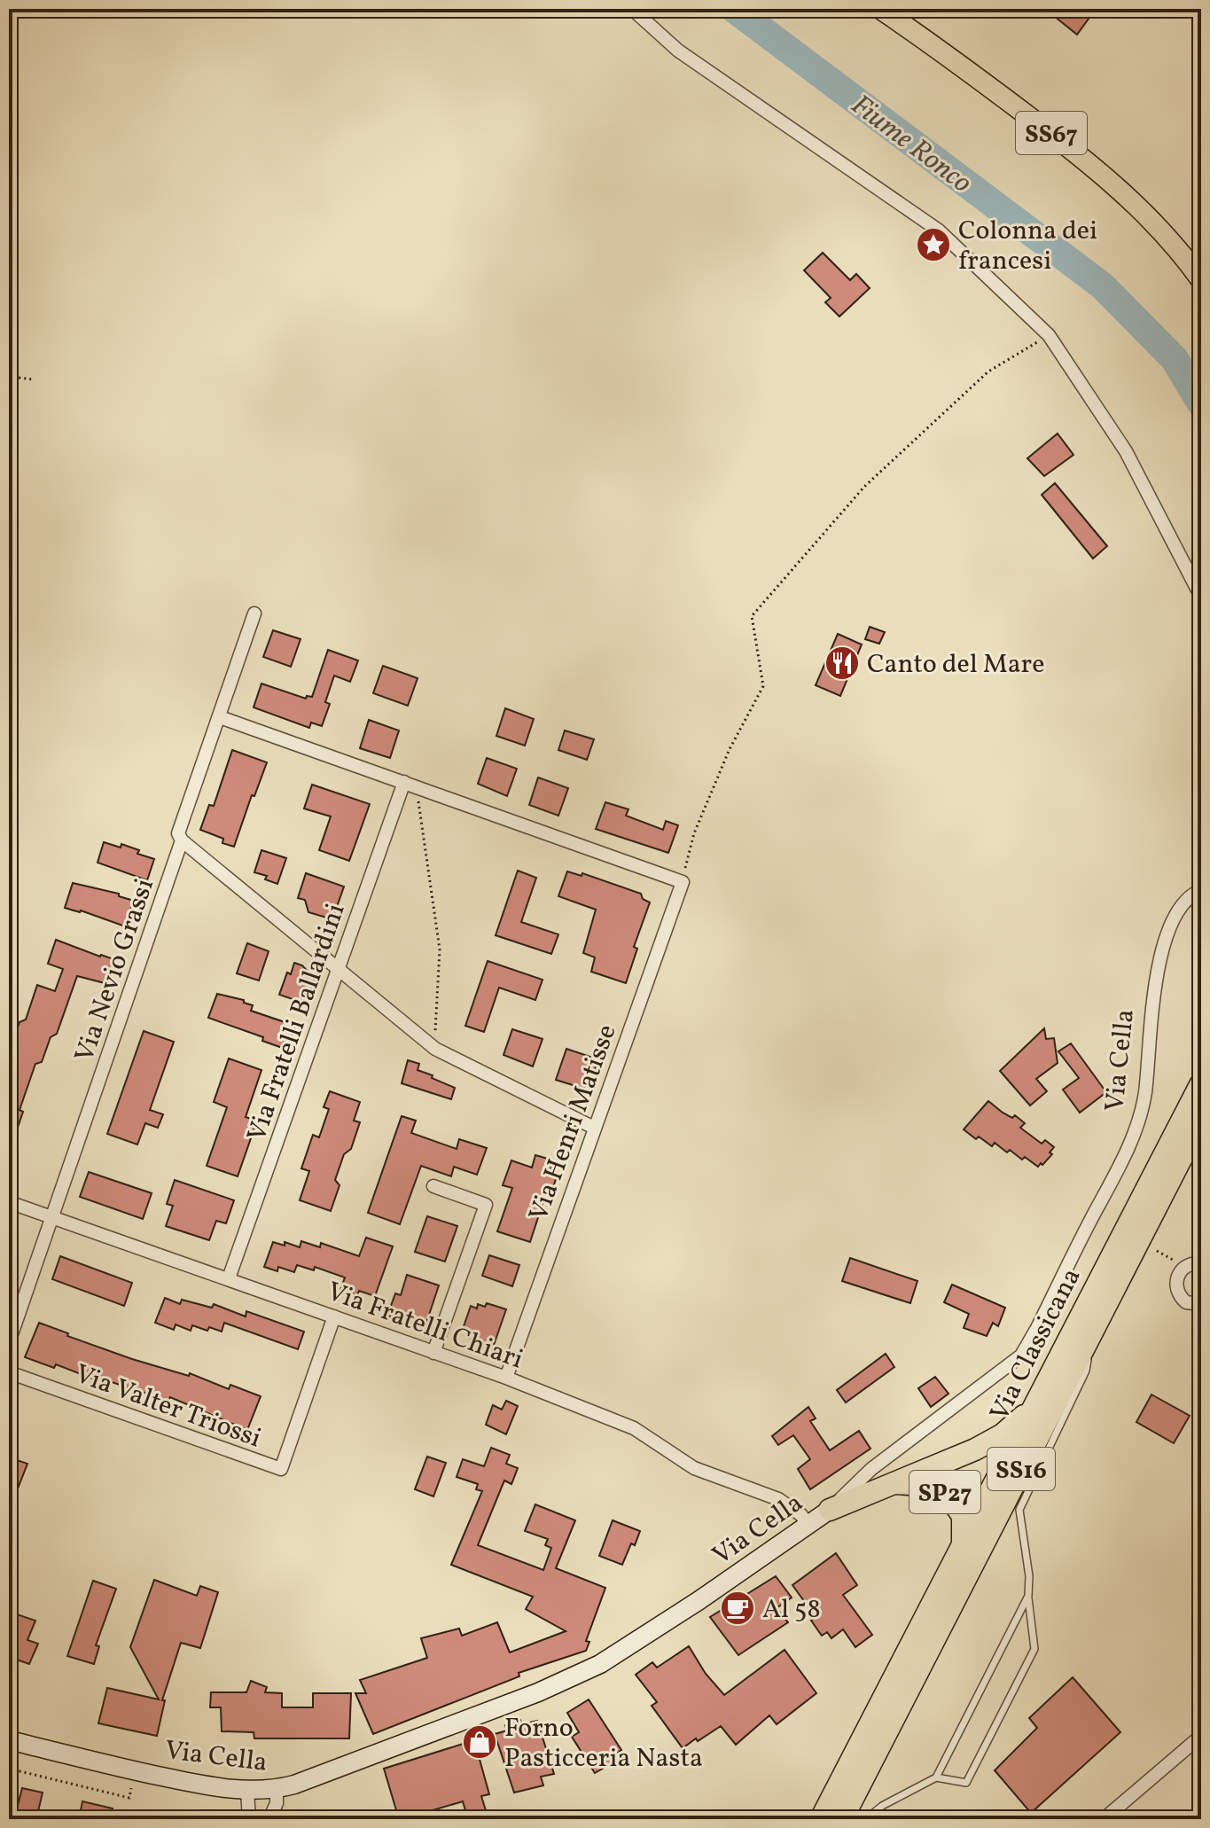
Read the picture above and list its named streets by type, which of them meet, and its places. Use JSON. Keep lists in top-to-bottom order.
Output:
{
  "streets": {
    "highway": ["Via Classicana", "SS16", "SP27"],
    "main road": ["SS67"],
    "street": [
      "Via Nevio Grassi",
      "Via Fratelli Ballardini",
      "Via Cella",
      "Via Henri Matisse",
      "Via Fratelli Chiari",
      "Via Valter Triossi"
    ]
  },
  "crossings": [
    ["Via Nevio Grassi", "Via Fratelli Chiari"],
    ["Via Fratelli Ballardini", "Via Fratelli Chiari"],
    ["Via Cella", "Via Fratelli Chiari"],
    ["Via Cella", "SP27"],
    ["Via Henri Matisse", "Via Fratelli Chiari"],
    ["Via Fratelli Chiari", "Via Valter Triossi"],
    ["Via Classicana", "SP27"]
  ],
  "water": ["Fiume Ronco"],
  "places": {
    "place": ["Colonna dei francesi"],
    "restaurant": ["Canto del Mare"],
    "cafe": ["Al 58"],
    "shop": ["Forno Pasticceria Nasta"]
  }
}
